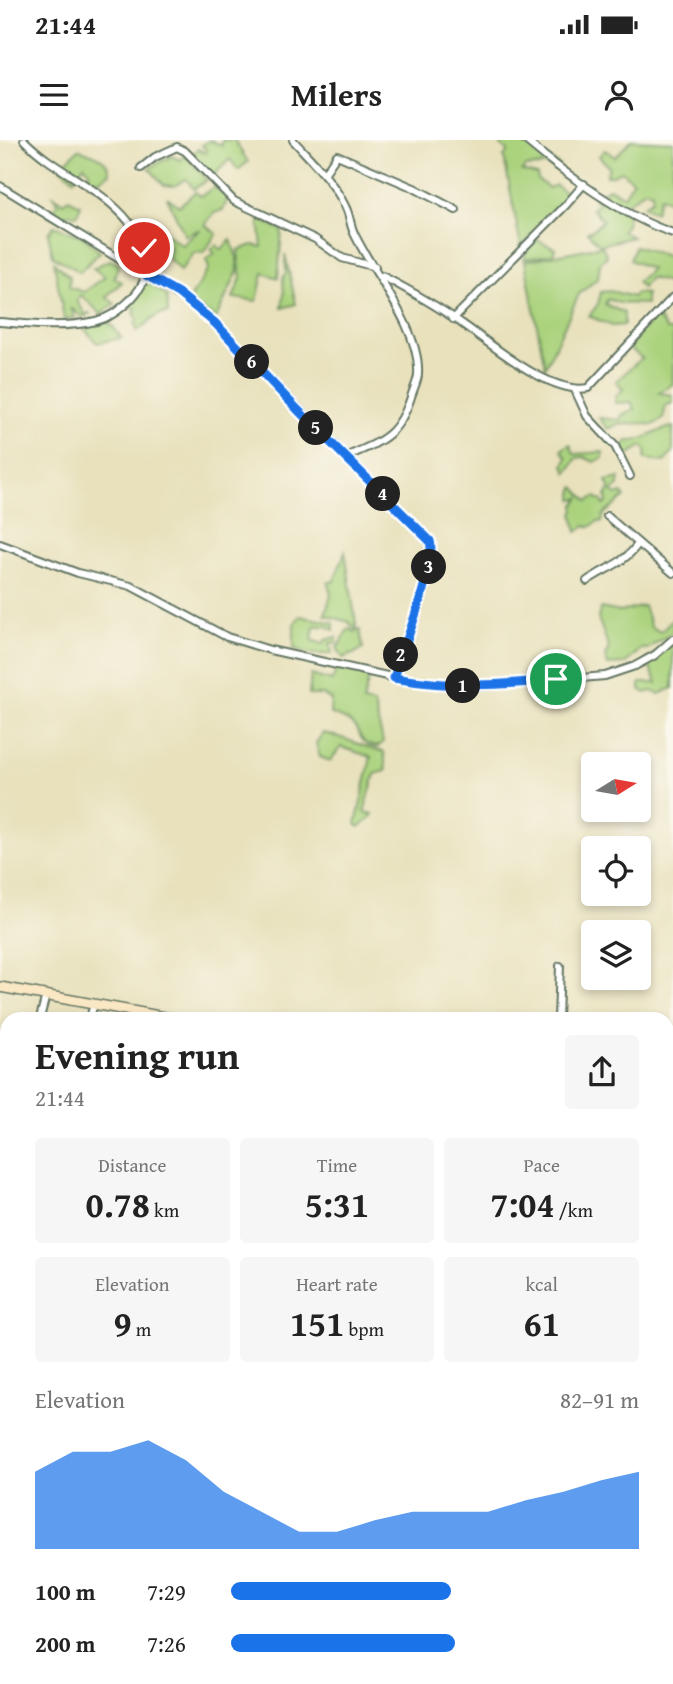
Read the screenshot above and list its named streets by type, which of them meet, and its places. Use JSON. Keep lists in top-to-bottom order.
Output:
{
  "north": "right",
  "page": {
    "status": "21:44",
    "header": "Milers",
    "pins": [
      "6",
      "5",
      "4",
      "3",
      "2",
      "1"
    ],
    "heading": ["Evening run", "21:44"],
    "stats": [
      ["Distance", "0.78 km"],
      ["Time", "5:31"],
      ["Pace", "7:04 /km"],
      ["Elevation", "9 m"],
      ["Heart rate", "151 bpm"],
      ["kcal", "61"]
    ],
    "chart": ["Elevation", "82–91 m"],
    "list": [
      {
        "name": "100 m",
        "note": "7:29"
      },
      {
        "name": "200 m",
        "note": "7:26"
      }
    ]
  }
}
